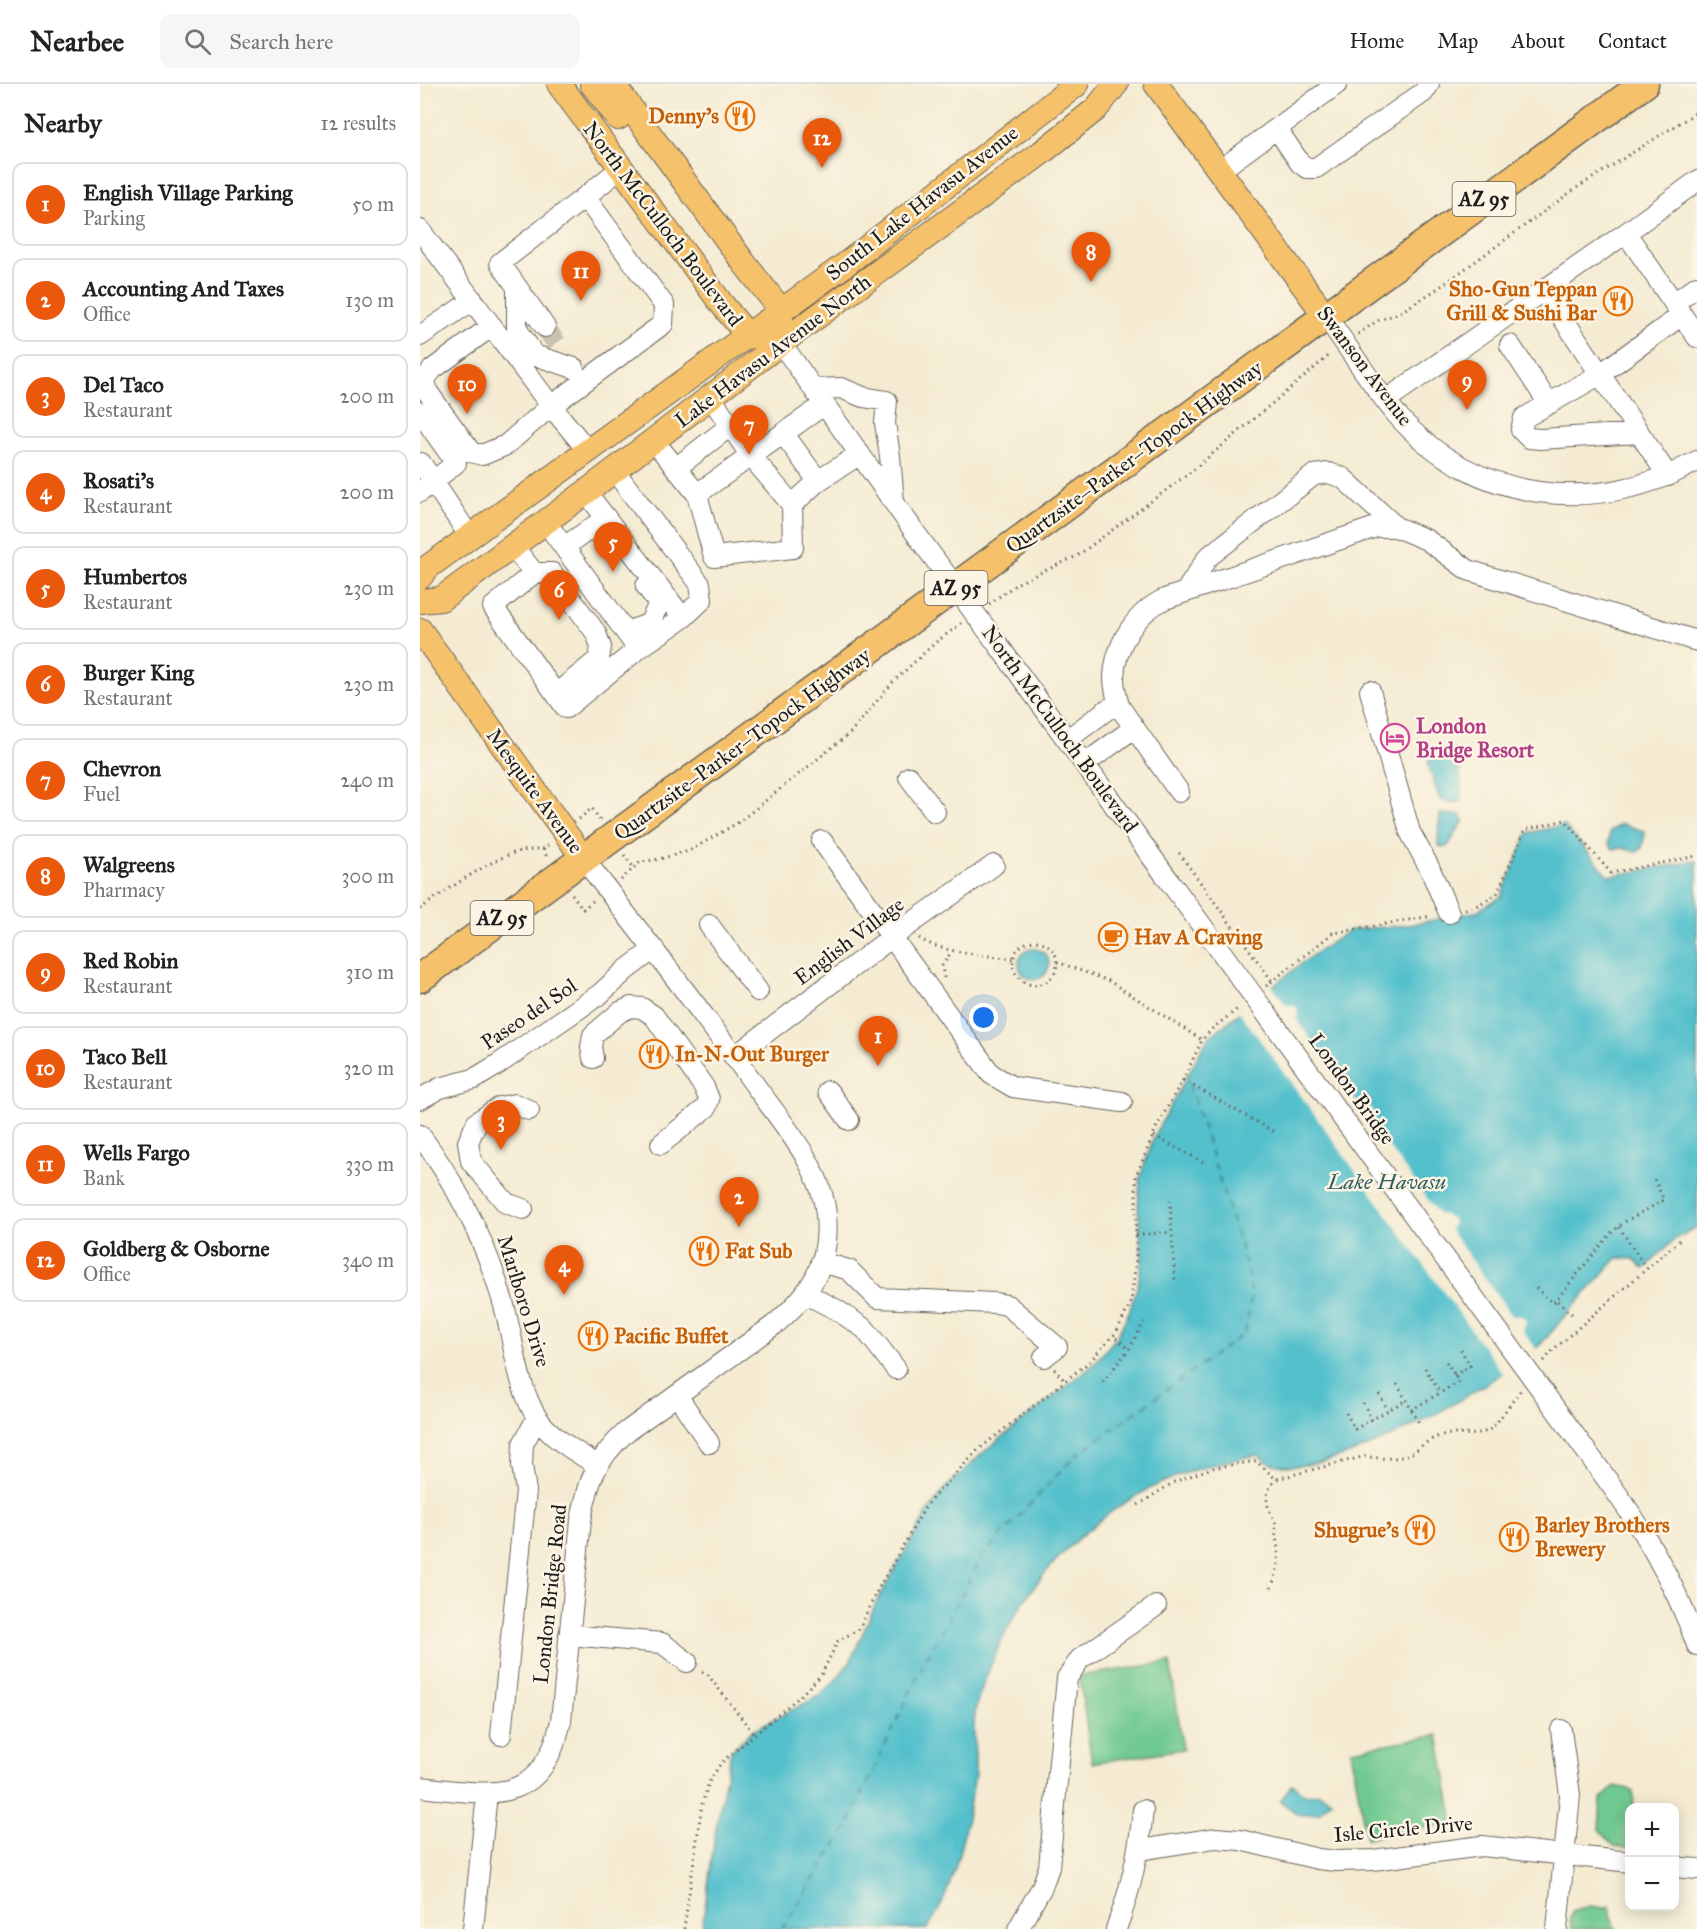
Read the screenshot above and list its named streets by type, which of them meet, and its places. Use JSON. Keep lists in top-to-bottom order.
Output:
{
  "streets": {
    "highway": ["AZ 95", "Quartzsite–Parker–Topock Highway"],
    "main road": [
      "South Lake Havasu Avenue",
      "North McCulloch Boulevard",
      "Lake Havasu Avenue North",
      "Swanson Avenue",
      "Mesquite Avenue"
    ],
    "street": [
      "English Village",
      "Paseo del Sol",
      "London Bridge",
      "Marlboro Drive",
      "London Bridge Road",
      "Isle Circle Drive"
    ]
  },
  "crossings": [
    ["South Lake Havasu Avenue", "North McCulloch Boulevard"],
    ["South Lake Havasu Avenue", "Lake Havasu Avenue North"],
    ["North McCulloch Boulevard", "Lake Havasu Avenue North"],
    ["North McCulloch Boulevard", "London Bridge"],
    ["Swanson Avenue", "Quartzsite–Parker–Topock Highway"],
    ["Quartzsite–Parker–Topock Highway", "Mesquite Avenue"],
    ["Mesquite Avenue", "Paseo del Sol"],
    ["Mesquite Avenue", "London Bridge Road"],
    ["English Village", "London Bridge Road"],
    ["Paseo del Sol", "London Bridge Road"],
    ["Marlboro Drive", "London Bridge Road"]
  ],
  "water": ["Lake Havasu"],
  "places": {
    "restaurant": [
      "Denny's",
      "Sho-Gun Teppan Grill & Sushi Bar",
      "In-N-Out Burger",
      "Fat Sub",
      "Pacific Buffet",
      "Shugrue's",
      "Barley Brothers Brewery"
    ],
    "hotel": ["London Bridge Resort"],
    "cafe": ["Hav A Craving"]
  },
  "page": {
    "header": "Nearbee",
    "search": "Search here",
    "nav": [
      "Home",
      "Map",
      "About",
      "Contact"
    ],
    "heading": ["Nearby", "12 results"],
    "pins": [
      "12",
      "8",
      "11",
      "9",
      "10",
      "7",
      "5",
      "6",
      "1",
      "3",
      "2",
      "4"
    ],
    "list": [
      {
        "mark": "1",
        "name": "English Village Parking",
        "note": "Parking",
        "value": "50 m"
      },
      {
        "mark": "2",
        "name": "Accounting And Taxes",
        "note": "Office",
        "value": "130 m"
      },
      {
        "mark": "3",
        "name": "Del Taco",
        "note": "Restaurant",
        "value": "200 m"
      },
      {
        "mark": "4",
        "name": "Rosati's",
        "note": "Restaurant",
        "value": "200 m"
      },
      {
        "mark": "5",
        "name": "Humbertos",
        "note": "Restaurant",
        "value": "230 m"
      },
      {
        "mark": "6",
        "name": "Burger King",
        "note": "Restaurant",
        "value": "230 m"
      },
      {
        "mark": "7",
        "name": "Chevron",
        "note": "Fuel",
        "value": "240 m"
      },
      {
        "mark": "8",
        "name": "Walgreens",
        "note": "Pharmacy",
        "value": "300 m"
      },
      {
        "mark": "9",
        "name": "Red Robin",
        "note": "Restaurant",
        "value": "310 m"
      },
      {
        "mark": "10",
        "name": "Taco Bell",
        "note": "Restaurant",
        "value": "320 m"
      },
      {
        "mark": "11",
        "name": "Wells Fargo",
        "note": "Bank",
        "value": "330 m"
      },
      {
        "mark": "12",
        "name": "Goldberg & Osborne",
        "note": "Office",
        "value": "340 m"
      }
    ],
    "map_buttons": ["+", "−"]
  }
}
